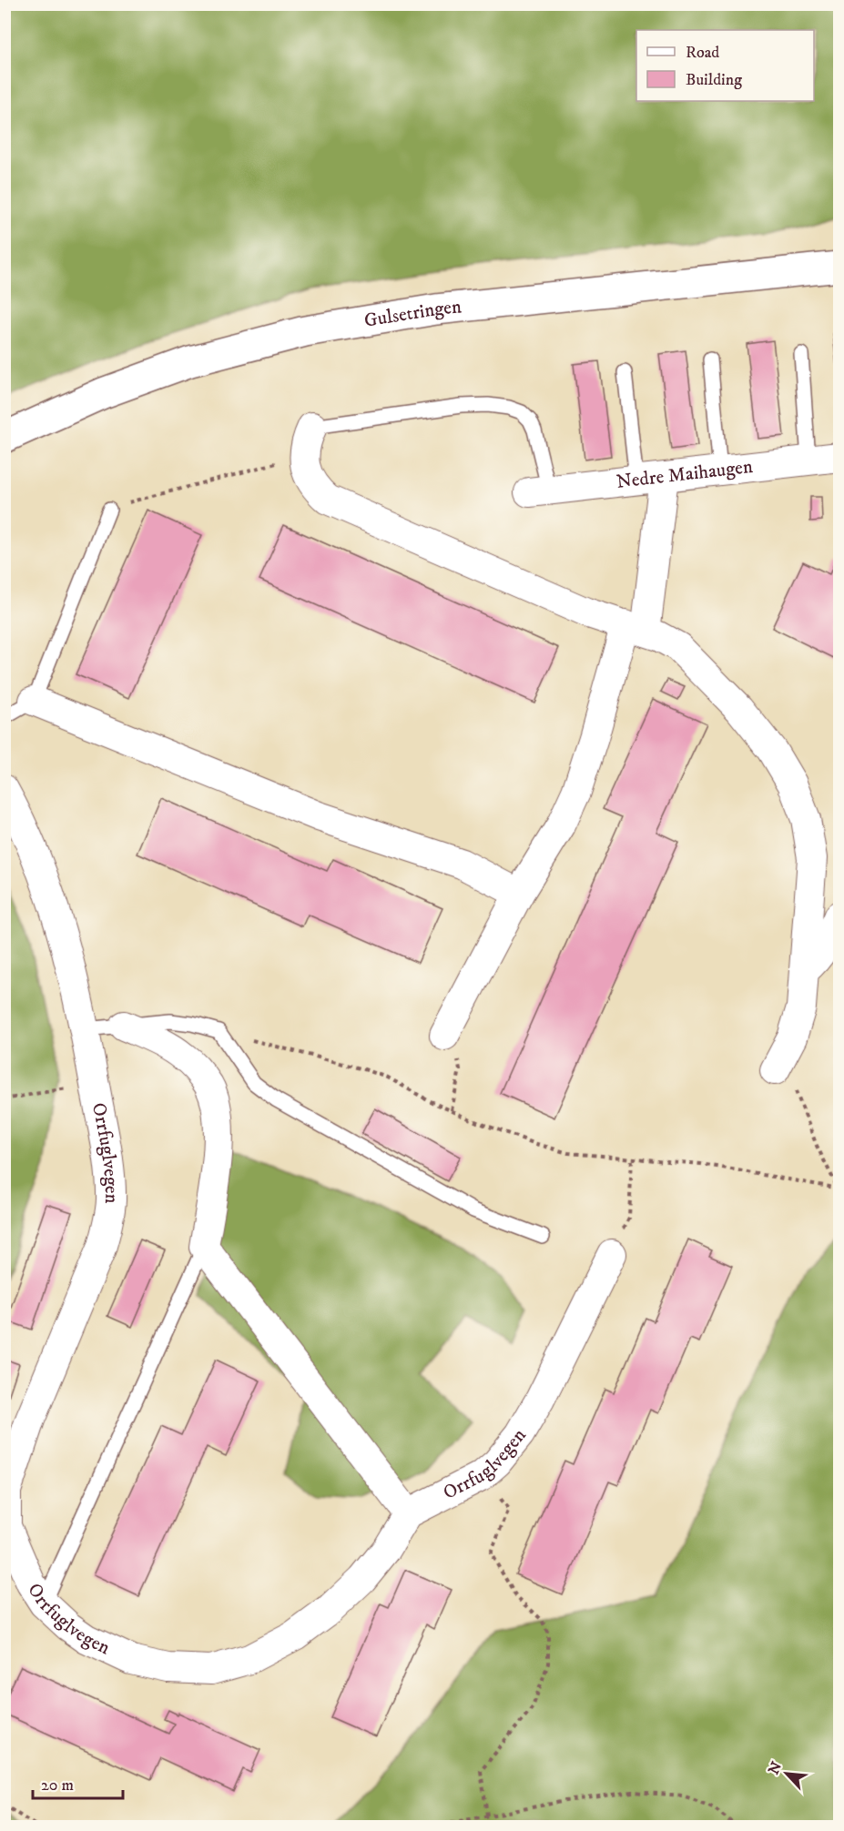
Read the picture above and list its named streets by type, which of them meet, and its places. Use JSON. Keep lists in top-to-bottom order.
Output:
{
  "streets": {
    "street": ["Gulsetringen", "Nedre Maihaugen", "Orrfuglvegen"]
  },
  "legend": ["Road", "Building"],
  "scale_bar": "20 m",
  "north": "top left"
}
